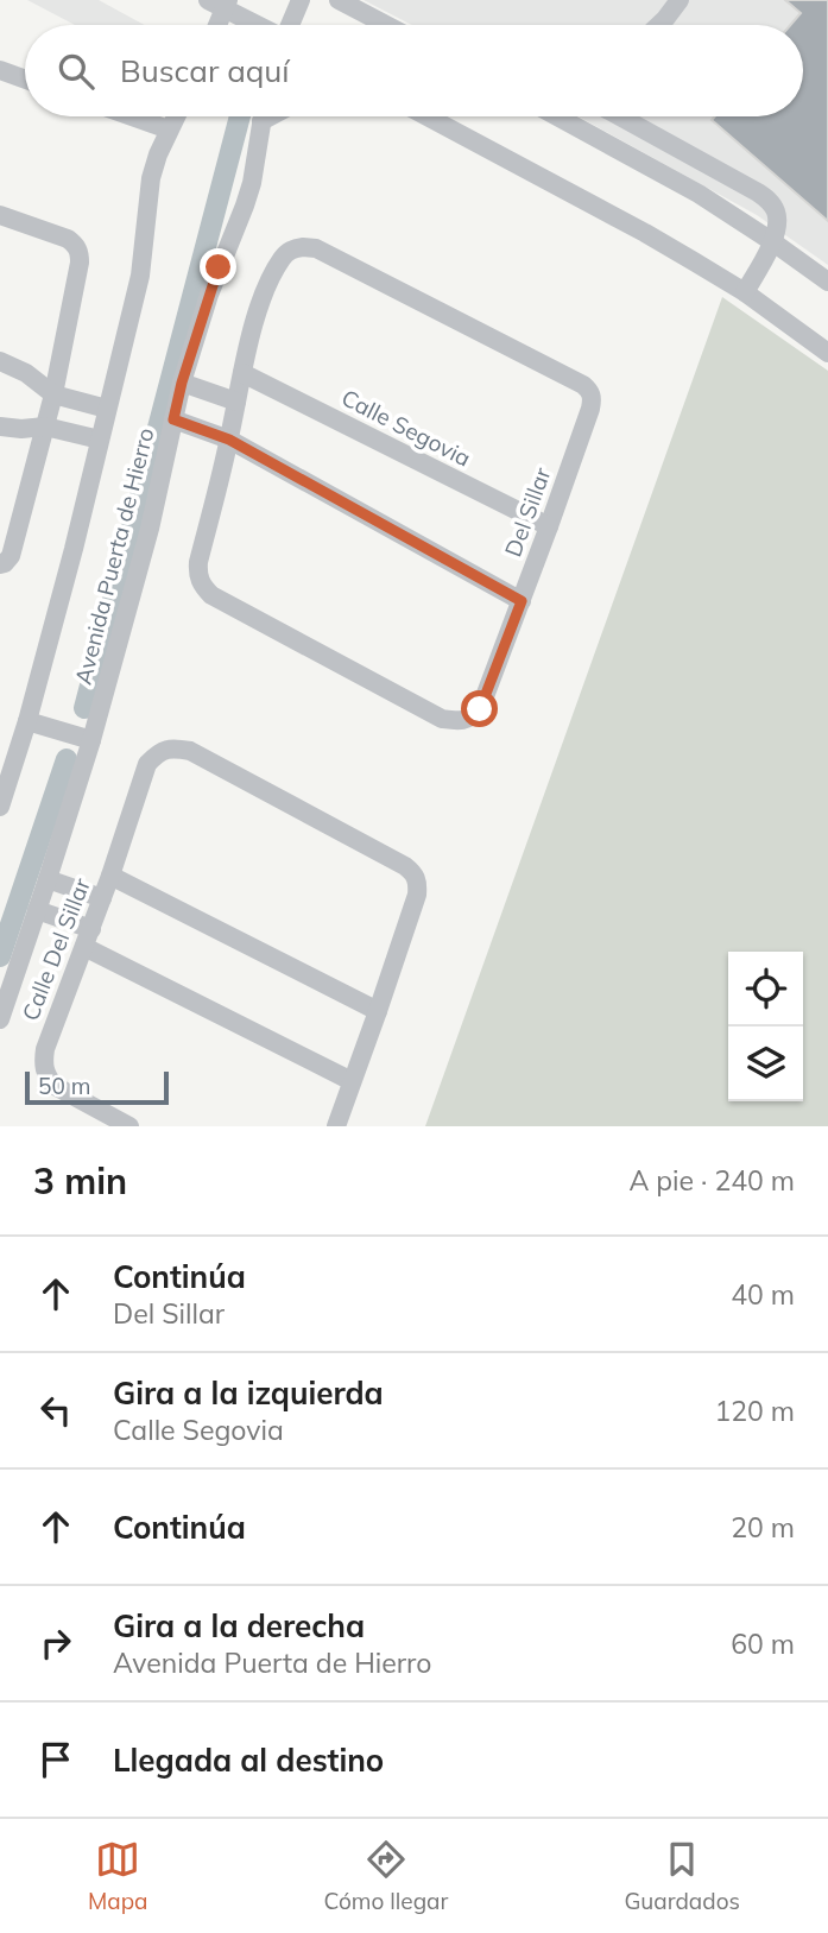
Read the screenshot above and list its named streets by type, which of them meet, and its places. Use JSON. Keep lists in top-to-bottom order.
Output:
{
  "streets": {
    "street": [
      "Calle Segovia",
      "Del Sillar",
      "Avenida Puerta de Hierro",
      "Calle Del Sillar"
    ]
  },
  "crossings": [
    ["Calle Segovia", "Del Sillar"]
  ],
  "scale_bar": "50 m",
  "page": {
    "search": "Buscar aquí",
    "scale": "50 m",
    "heading": ["3 min", "A pie · 240 m"],
    "list": [
      ["Continúa", "Del Sillar", "40 m"],
      ["Gira a la izquierda", "Calle Segovia", "120 m"],
      ["Continúa", "20 m"],
      ["Gira a la derecha", "Avenida Puerta de Hierro", "60 m"],
      "Llegada al destino"
    ],
    "nav": ["Mapa", "Cómo llegar", "Guardados"]
  }
}
